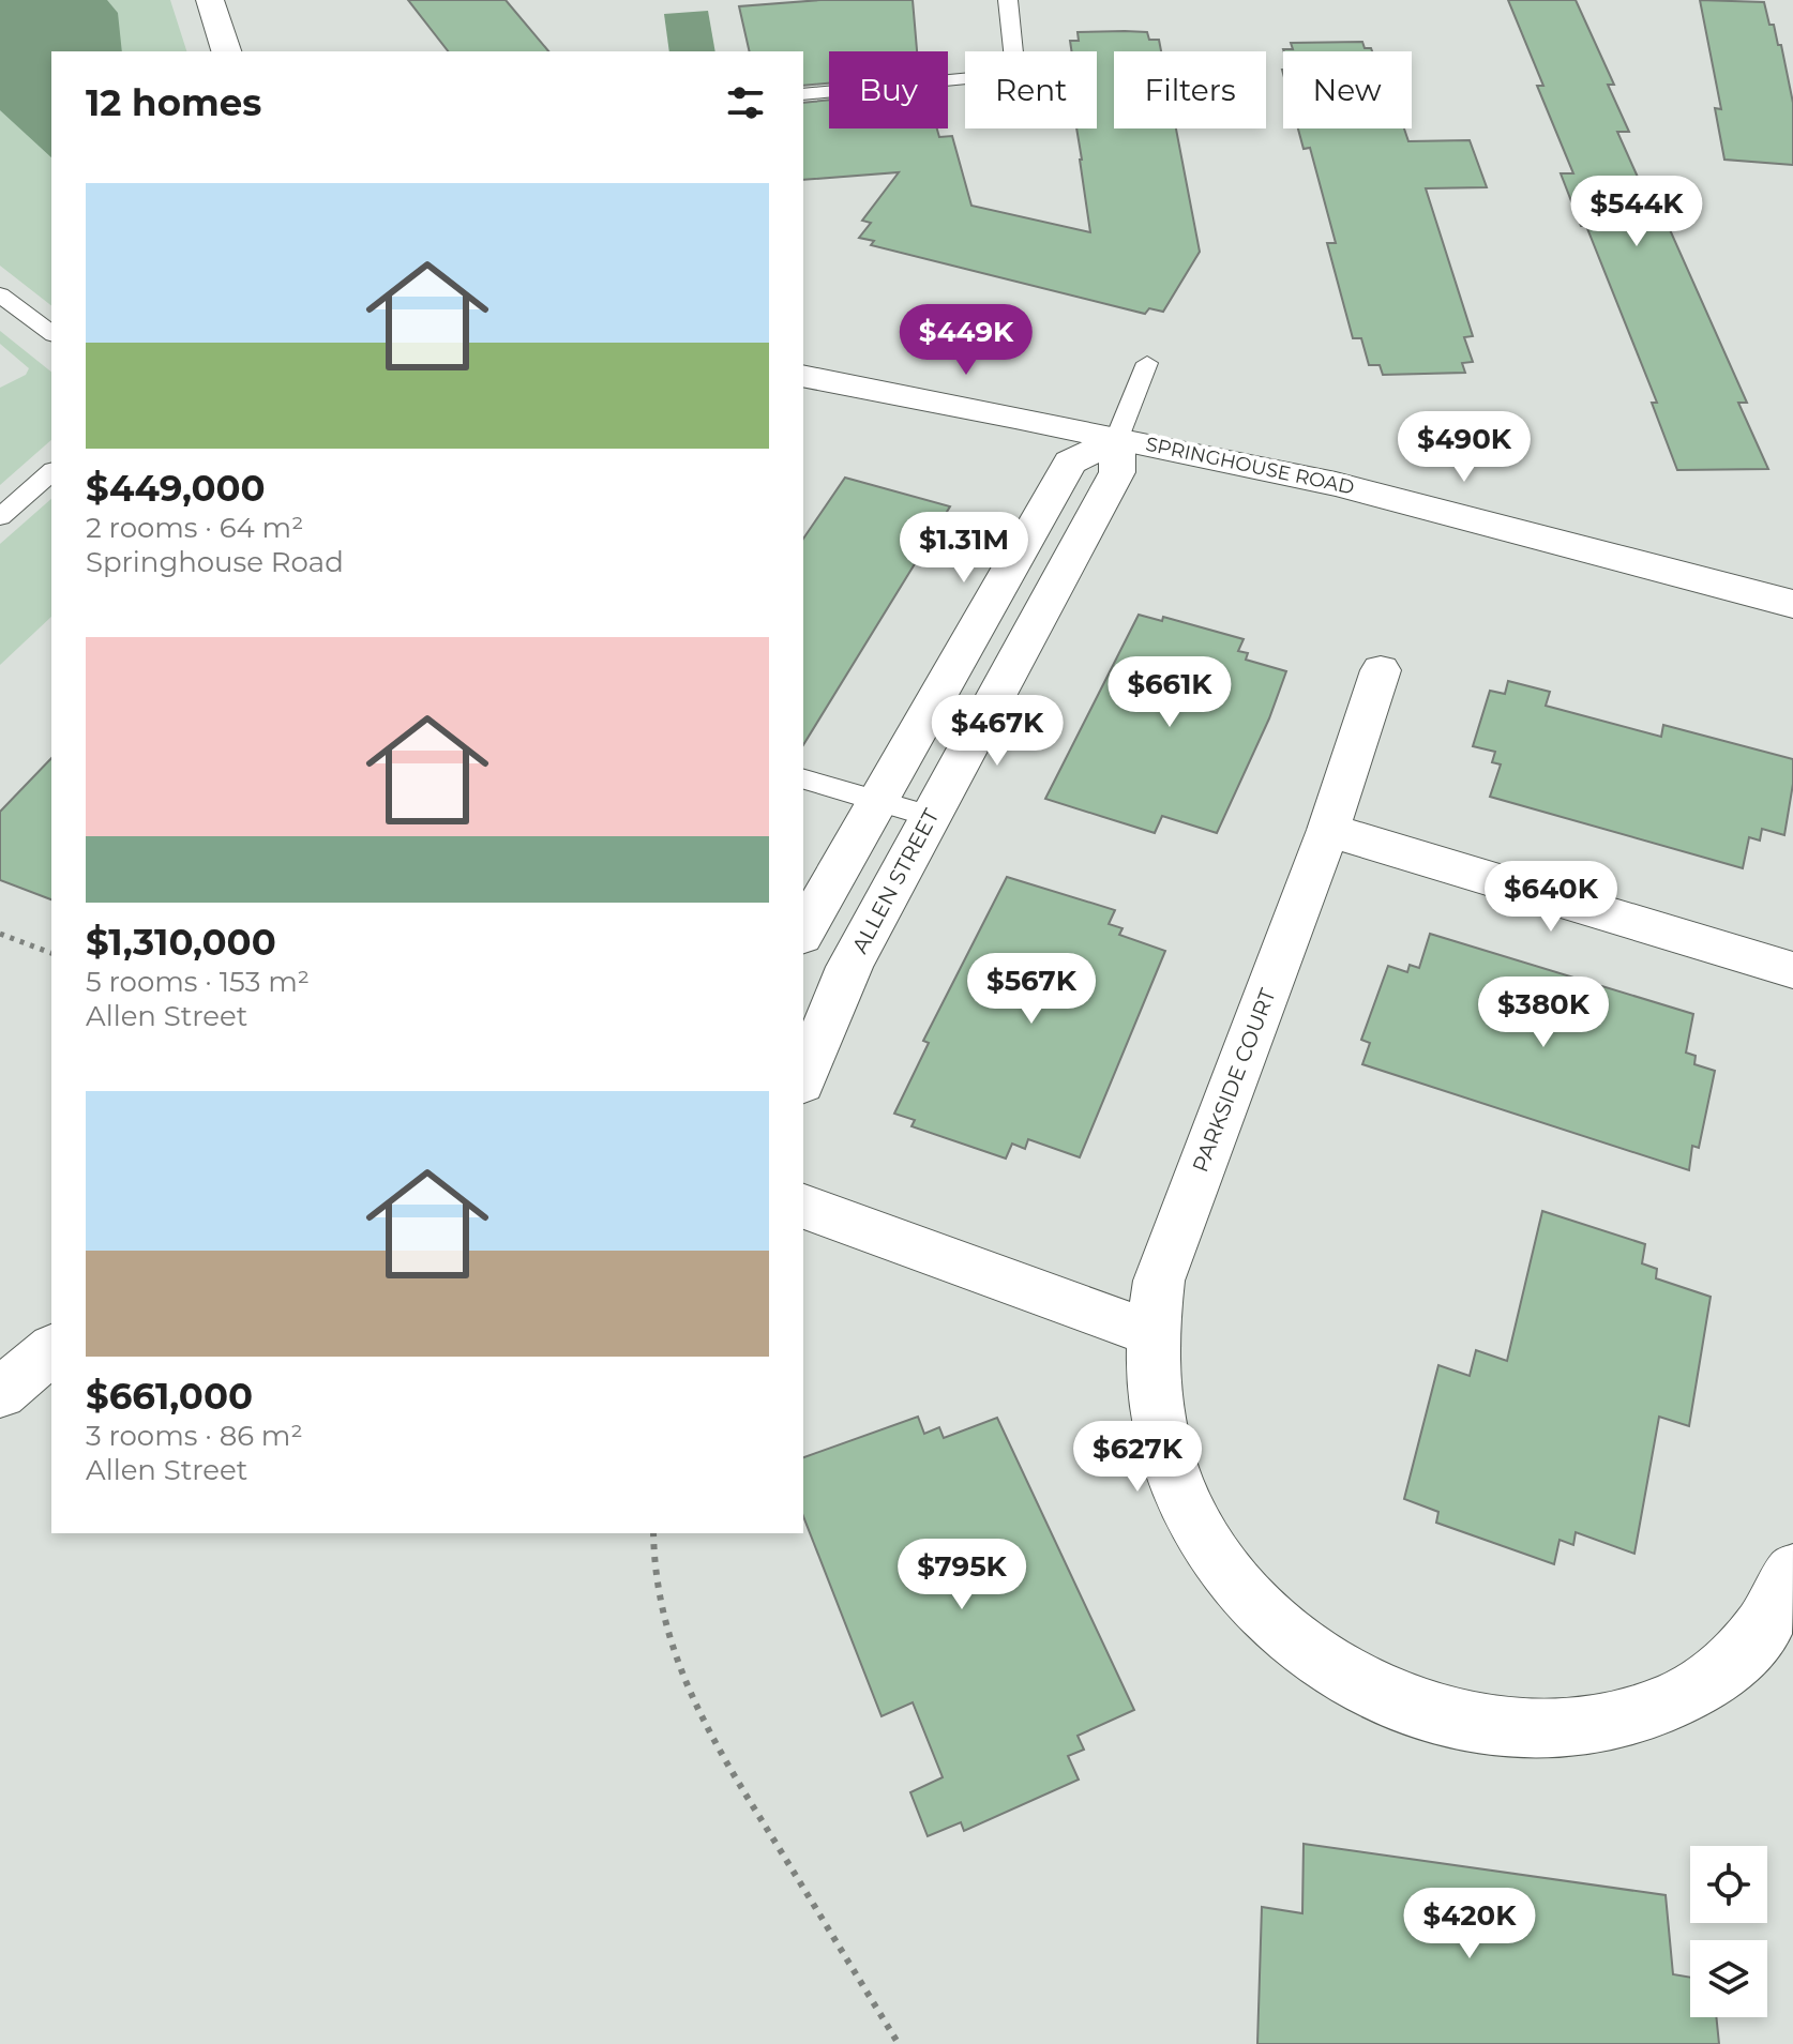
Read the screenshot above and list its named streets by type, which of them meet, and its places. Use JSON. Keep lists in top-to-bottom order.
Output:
{
  "streets": {
    "street": ["SPRINGHOUSE ROAD", "ALLEN STREET", "PARKSIDE COURT"]
  },
  "crossings": [
    ["SPRINGHOUSE ROAD", "ALLEN STREET"]
  ],
  "page": {
    "chip": [
      "Buy",
      "Rent",
      "Filters",
      "New"
    ],
    "heading": "12 homes",
    "list": [
      {
        "name": "$449,000",
        "note": "2 rooms · 64 m² · Springhouse Road"
      },
      {
        "name": "$1,310,000",
        "note": "5 rooms · 153 m² · Allen Street"
      },
      {
        "name": "$661,000",
        "note": "3 rooms · 86 m² · Allen Street"
      }
    ],
    "price": [
      "$544K",
      "$449K",
      "$490K",
      "$1.31M",
      "$661K",
      "$467K",
      "$640K",
      "$567K",
      "$380K",
      "$627K",
      "$795K",
      "$420K"
    ]
  }
}
